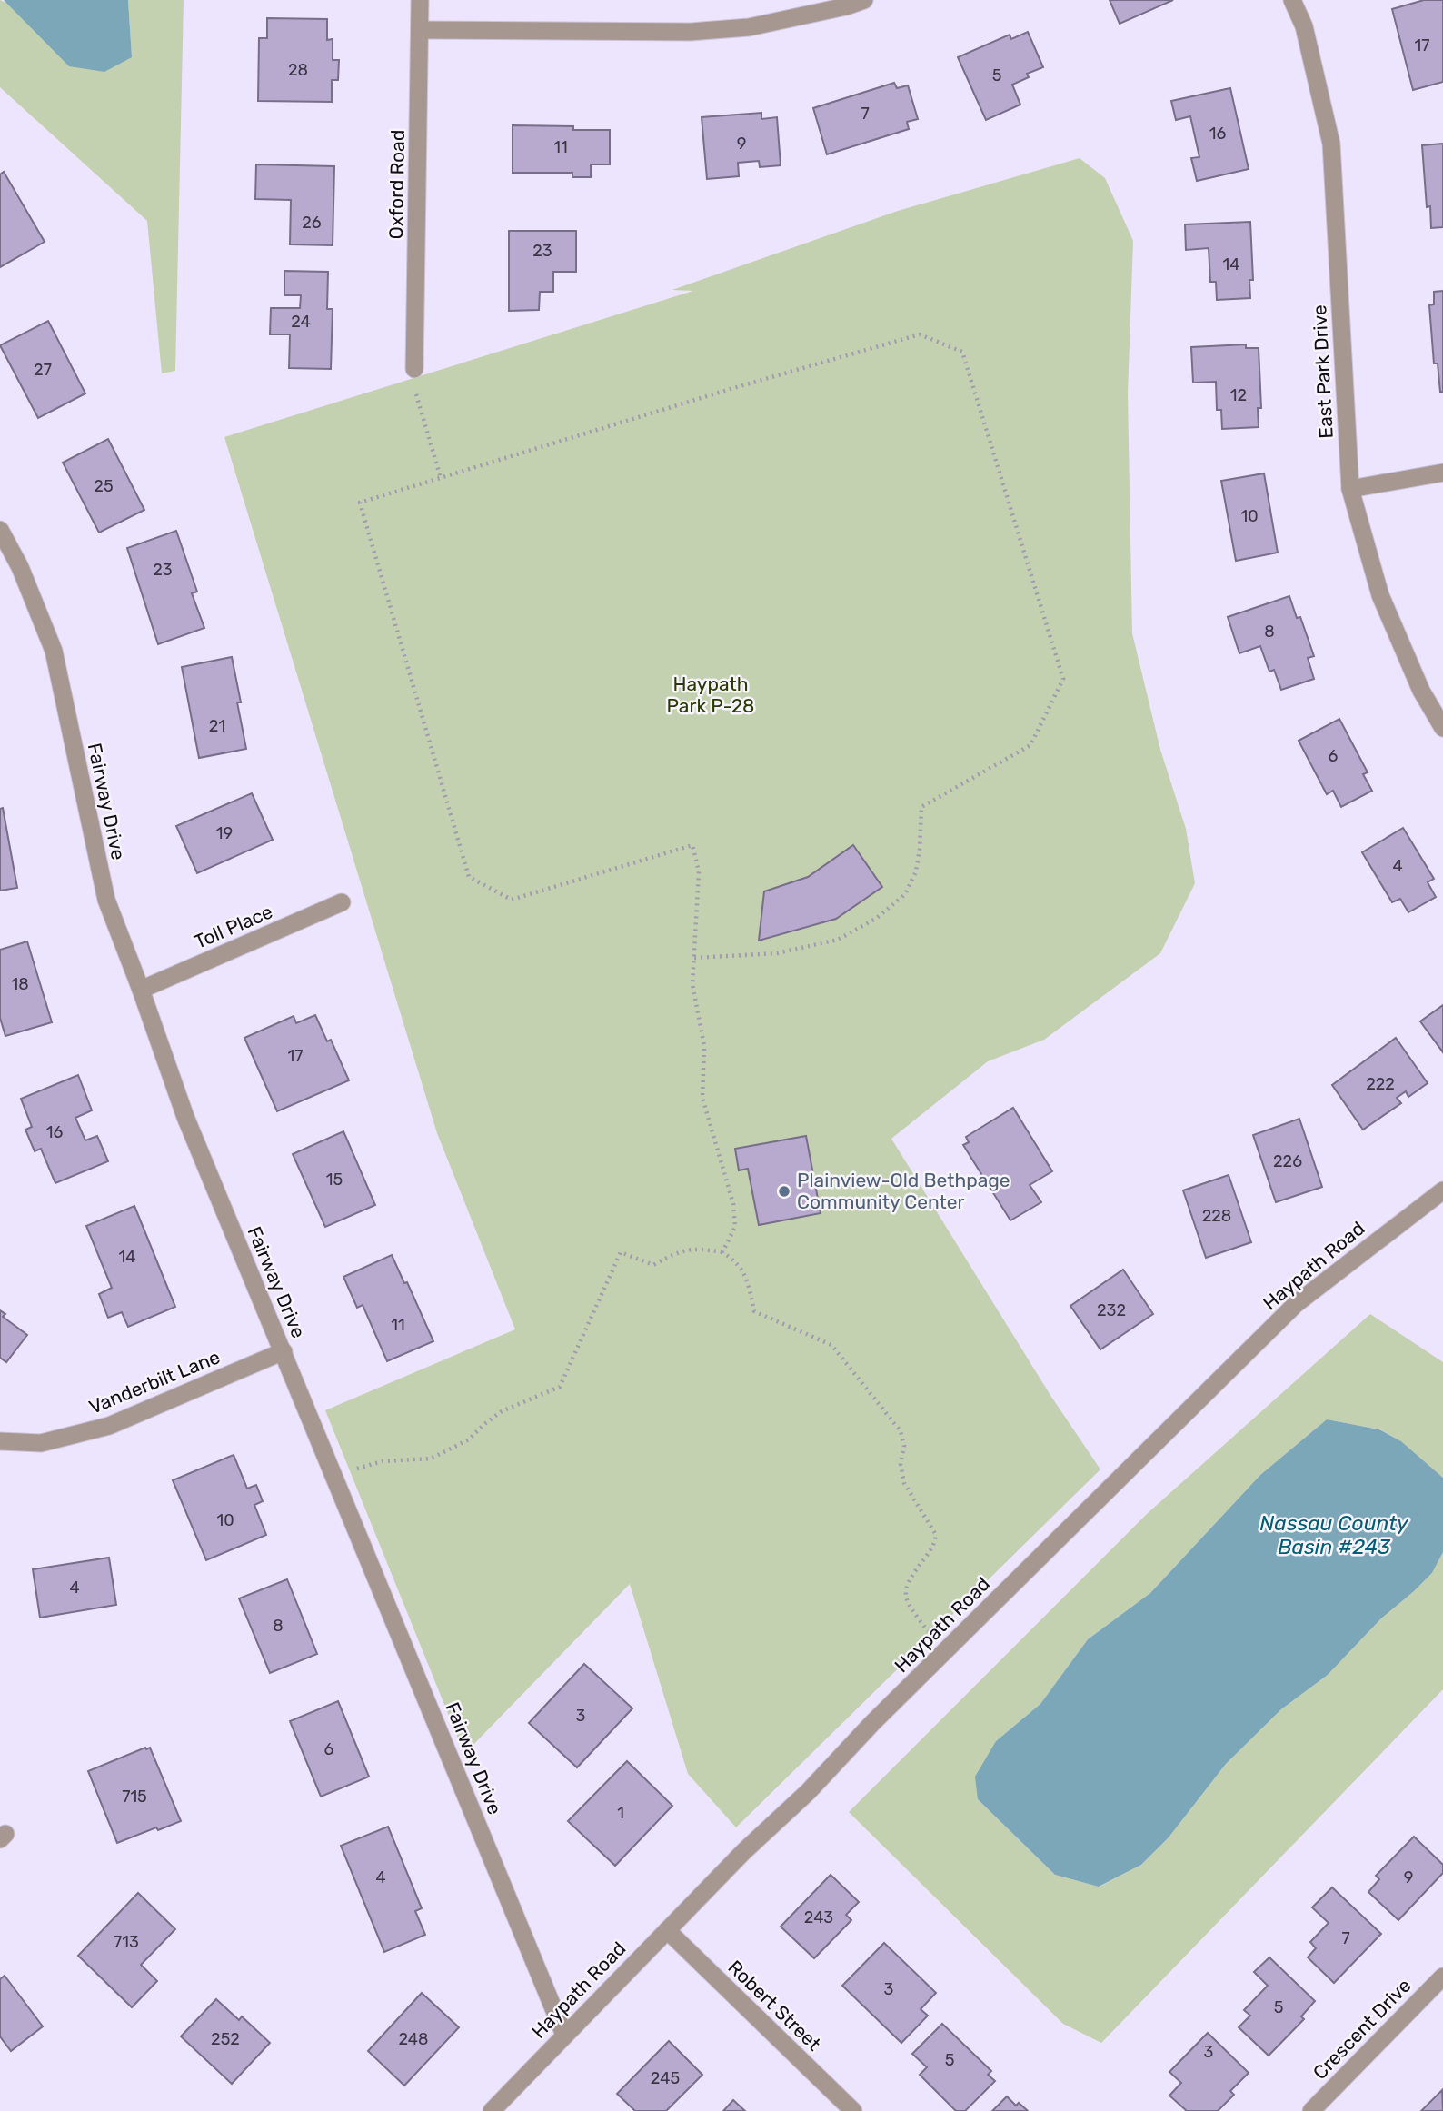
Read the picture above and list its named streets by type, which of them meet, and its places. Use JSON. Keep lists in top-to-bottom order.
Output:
{
  "streets": {
    "street": [
      "Oxford Road",
      "East Park Drive",
      "Fairway Drive",
      "Toll Place",
      "Haypath Road",
      "Vanderbilt Lane",
      "Robert Street",
      "Crescent Drive"
    ]
  },
  "crossings": [
    ["Fairway Drive", "Toll Place"],
    ["Fairway Drive", "Haypath Road"],
    ["Fairway Drive", "Vanderbilt Lane"],
    ["Haypath Road", "Robert Street"]
  ],
  "water": ["Nassau County Basin #243"],
  "parks": ["Haypath Park P-28"],
  "places": ["Plainview-Old Bethpage Community Center"],
  "house_numbers": [
    "17",
    "28",
    "5",
    "7",
    "16",
    "9",
    "11",
    "26",
    "23",
    "14",
    "24",
    "27",
    "12",
    "25",
    "10",
    "23",
    "8",
    "21",
    "6",
    "19",
    "4",
    "18",
    "17",
    "222",
    "16",
    "226",
    "15",
    "228",
    "14",
    "232",
    "11",
    "10",
    "4",
    "8",
    "3",
    "6",
    "715",
    "1",
    "4",
    "9",
    "243",
    "7",
    "713",
    "3",
    "5",
    "252",
    "248",
    "3",
    "5",
    "245"
  ]
}
